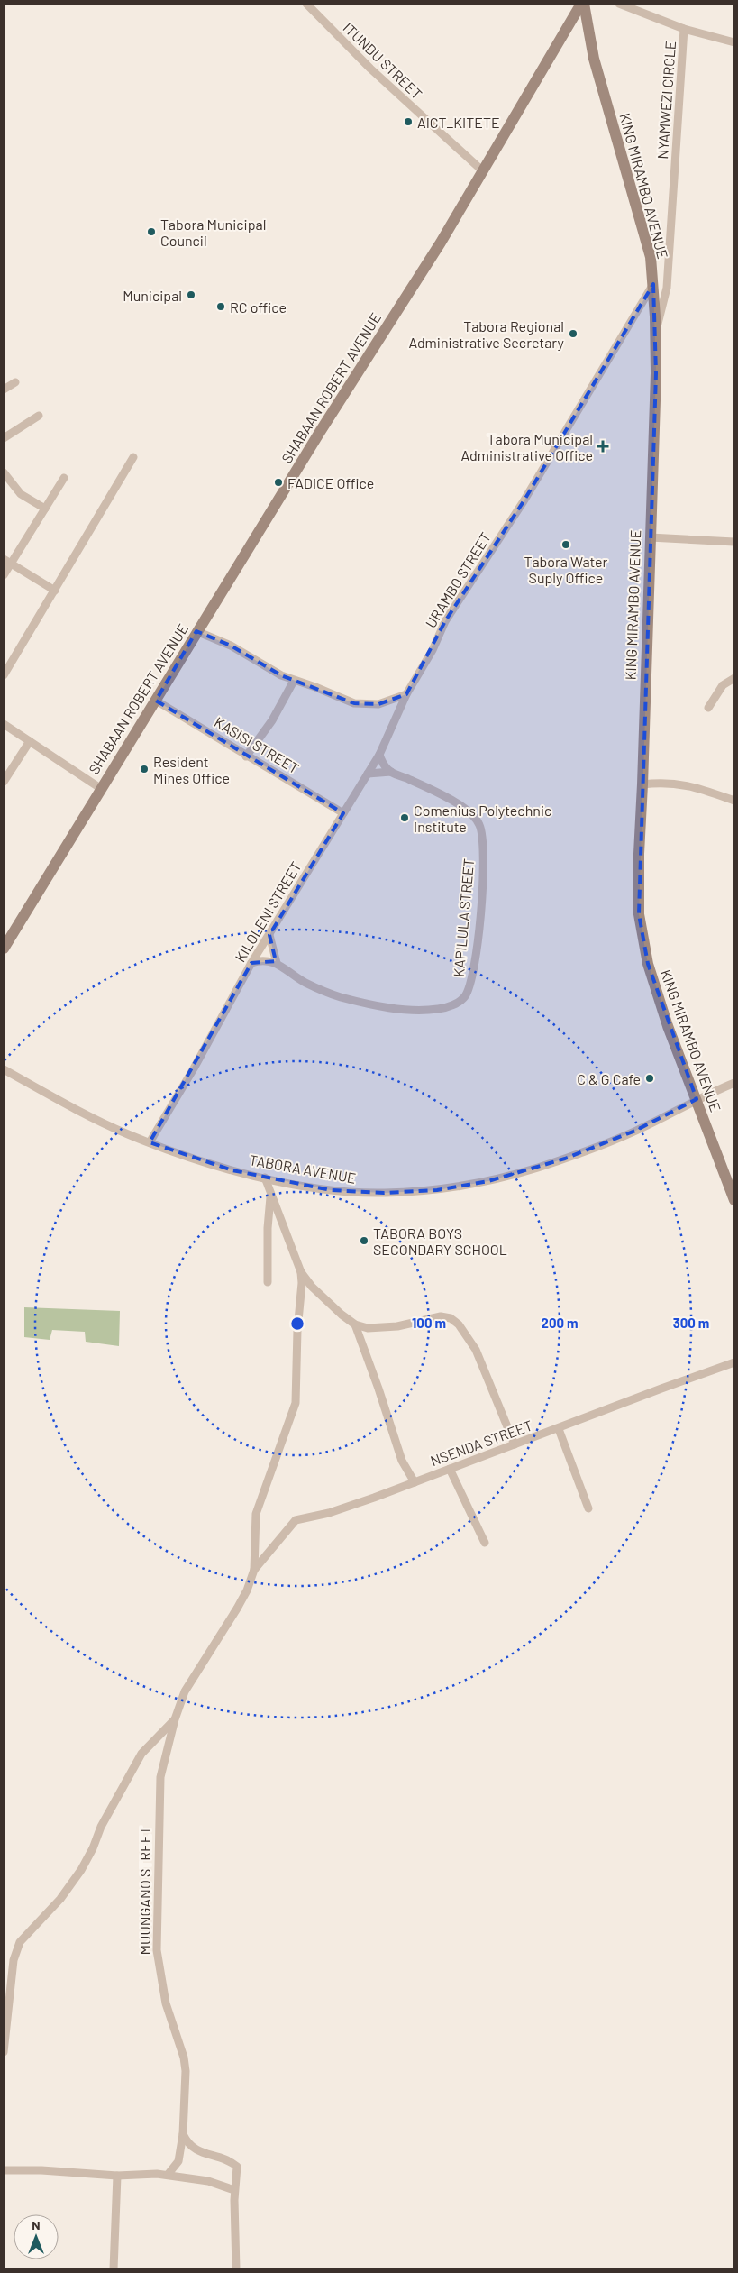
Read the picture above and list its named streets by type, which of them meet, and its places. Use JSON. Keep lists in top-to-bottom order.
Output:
{
  "streets": {
    "main road": ["KING MIRAMBO AVENUE", "SHABAAN ROBERT AVENUE"],
    "street": [
      "ITUNDU STREET",
      "NYAMWEZI CIRCLE",
      "URAMBO STREET",
      "KASISI STREET",
      "KILOLENI STREET",
      "KAPILULA STREET",
      "TABORA AVENUE",
      "NSENDA STREET",
      "MUUNGANO STREET"
    ]
  },
  "crossings": [
    ["ITUNDU STREET", "SHABAAN ROBERT AVENUE"],
    ["NYAMWEZI CIRCLE", "KING MIRAMBO AVENUE"],
    ["KING MIRAMBO AVENUE", "SHABAAN ROBERT AVENUE"],
    ["KING MIRAMBO AVENUE", "URAMBO STREET"],
    ["KING MIRAMBO AVENUE", "TABORA AVENUE"],
    ["SHABAAN ROBERT AVENUE", "KASISI STREET"],
    ["URAMBO STREET", "KILOLENI STREET"],
    ["KASISI STREET", "KILOLENI STREET"],
    ["KILOLENI STREET", "KAPILULA STREET"],
    ["KILOLENI STREET", "TABORA AVENUE"],
    ["TABORA AVENUE", "MUUNGANO STREET"],
    ["NSENDA STREET", "MUUNGANO STREET"]
  ],
  "places": {
    "other": [
      "AICT_KITETE",
      "Tabora Municipal Council",
      "Municipal",
      "RC office",
      "Tabora Regional Administrative Secretary",
      "FADICE Office",
      "Tabora Water Suply Office",
      "Resident Mines Office",
      "Comenius Polytechnic Institute",
      "C & G Cafe",
      "TABORA BOYS SECONDARY SCHOOL"
    ],
    "health": ["Tabora Municipal Administrative Office"]
  },
  "north": "top",
  "rings": ["100 m", "200 m", "300 m"]
}
